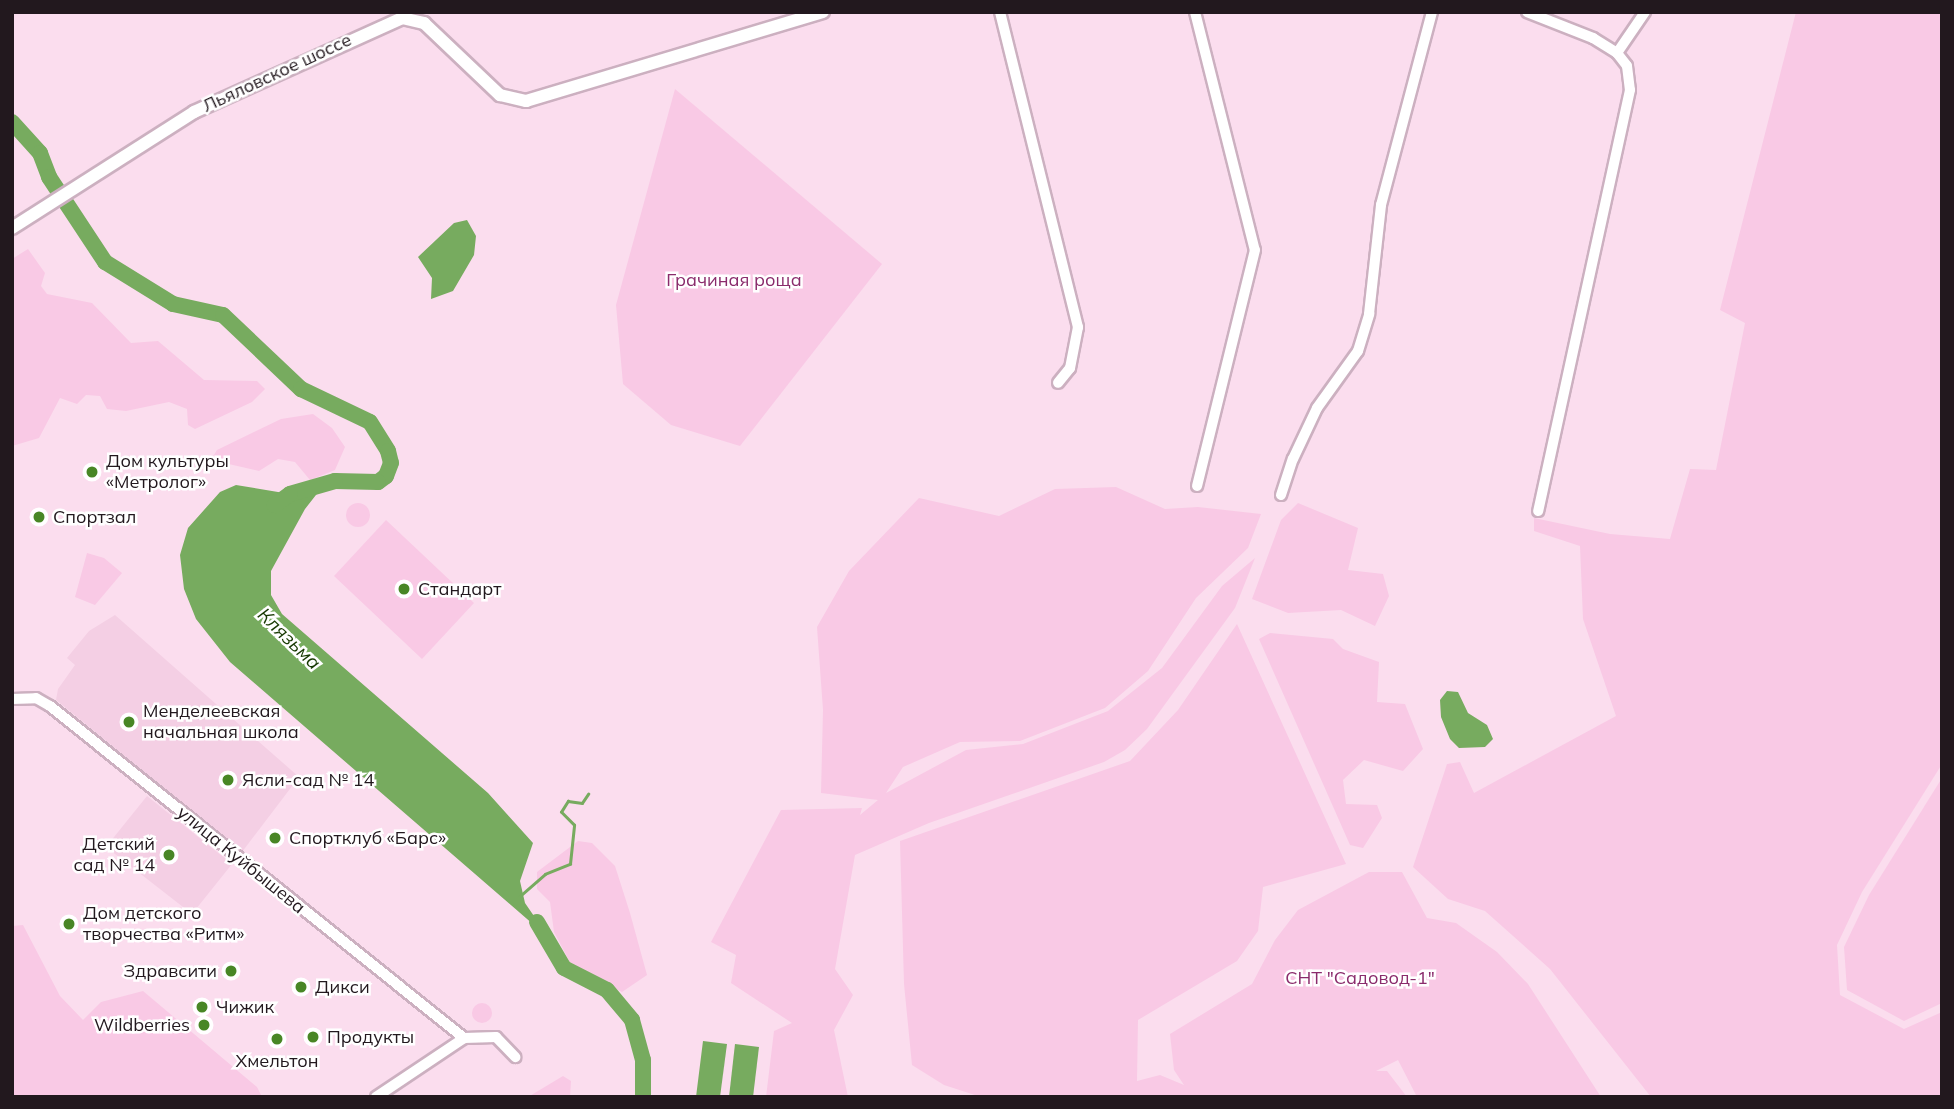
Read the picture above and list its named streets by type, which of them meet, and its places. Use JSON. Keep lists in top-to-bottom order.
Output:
{
  "streets": {
    "street": ["Льяловское шоссе", "улица Куйбышева"]
  },
  "water": ["Клязьма"],
  "parks": ["Грачиная роща", "СНТ \"Садовод-1\""],
  "places": [
    "Дом культуры «Метролог»",
    "Спортзал",
    "Стандарт",
    "Менделеевская начальная школа",
    "Ясли-сад № 14",
    "Спортклуб «Барс»",
    "Детский сад № 14",
    "Дом детского творчества «Ритм»",
    "Здравсити",
    "Дикси",
    "Чижик",
    "Wildberries",
    "Продукты",
    "Хмельтон"
  ]
}
